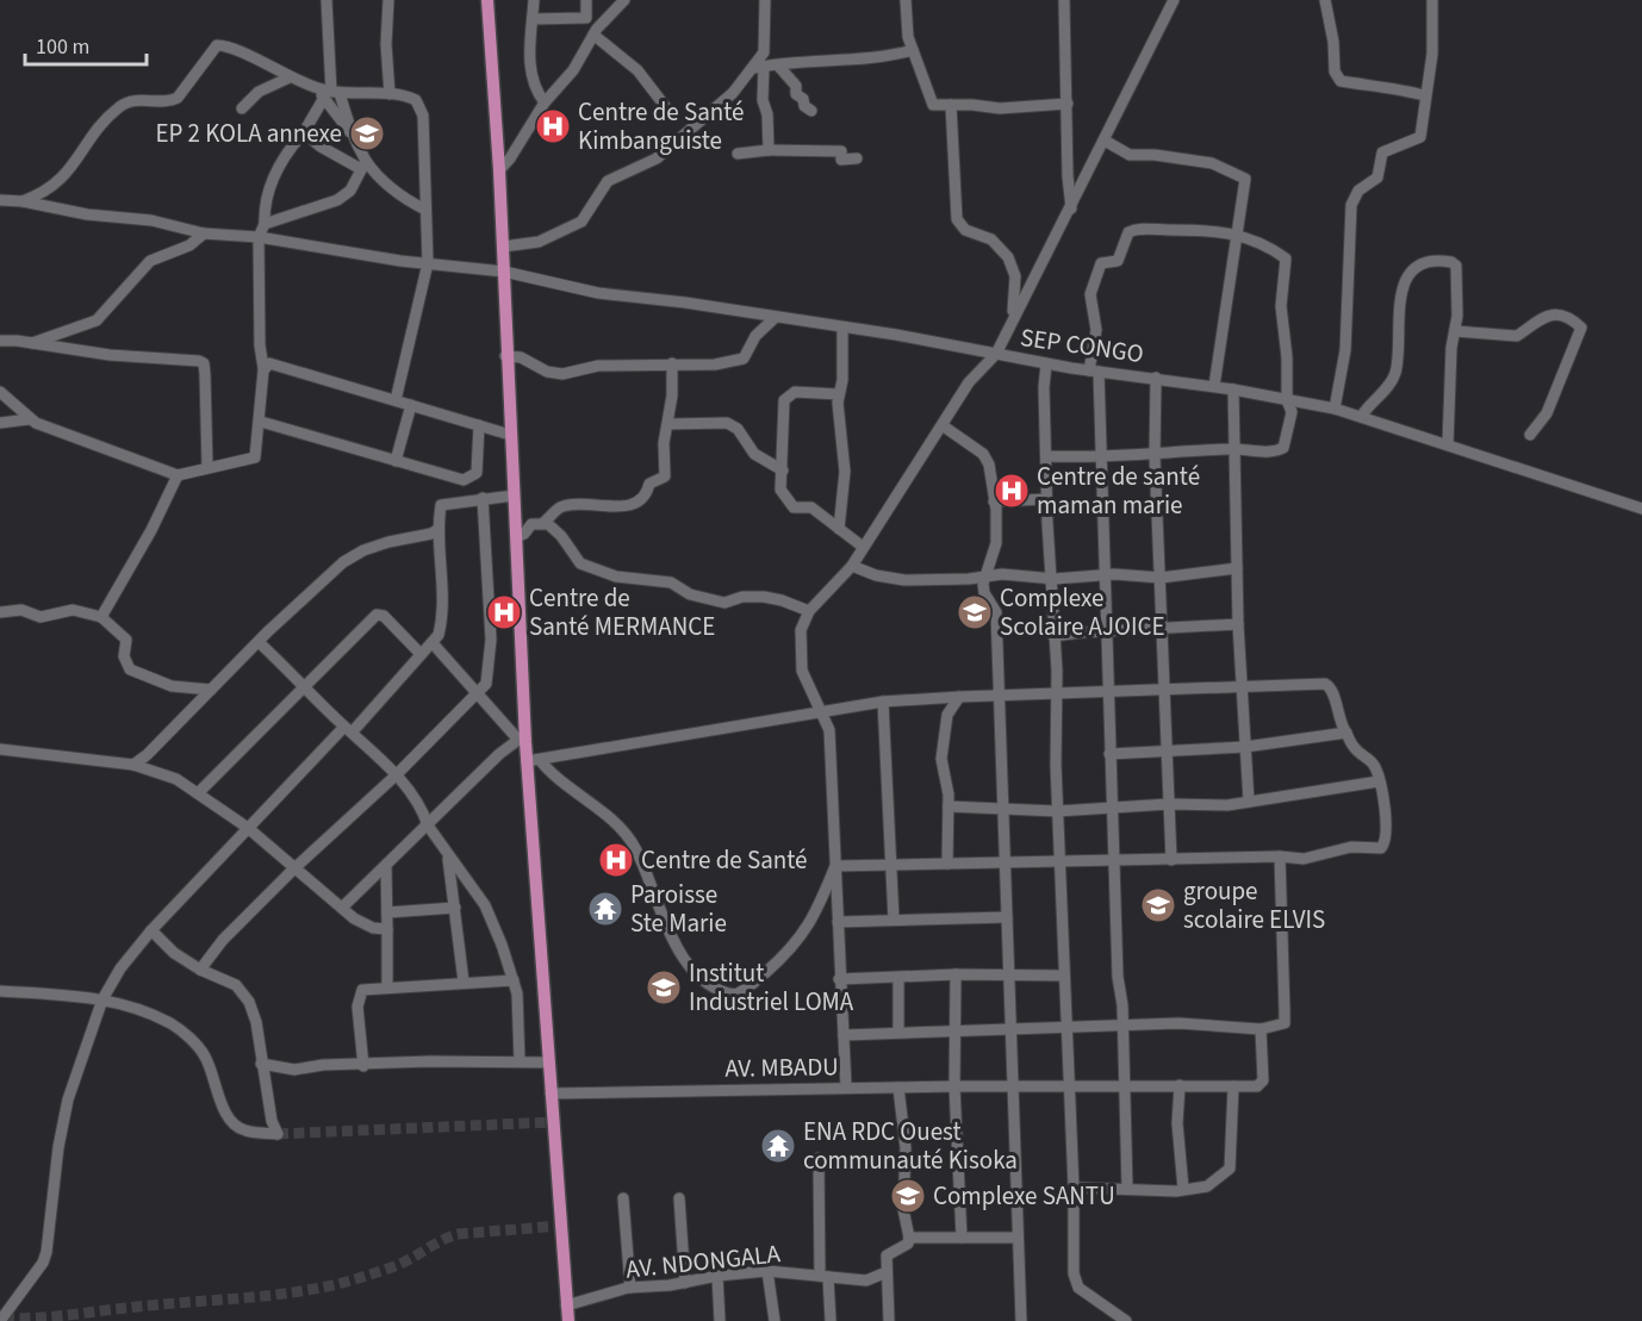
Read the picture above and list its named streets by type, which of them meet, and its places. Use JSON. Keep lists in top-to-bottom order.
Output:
{
  "streets": {
    "street": ["SEP CONGO", "AV. MBADU", "AV. NDONGALA"]
  },
  "places": {
    "hospital": [
      "Centre de Santé Kimbanguiste",
      "Centre de santé maman marie",
      "Centre de Santé MERMANCE",
      "Centre de Santé"
    ],
    "school or university": [
      "EP 2 KOLA annexe",
      "Complexe Scolaire AJOICE",
      "groupe scolaire ELVIS",
      "Institut Industriel LOMA",
      "Complexe SANTU"
    ],
    "temple": ["Paroisse Ste Marie", "ENA RDC Ouest communauté Kisoka"]
  },
  "scale_bar": "100 m"
}
